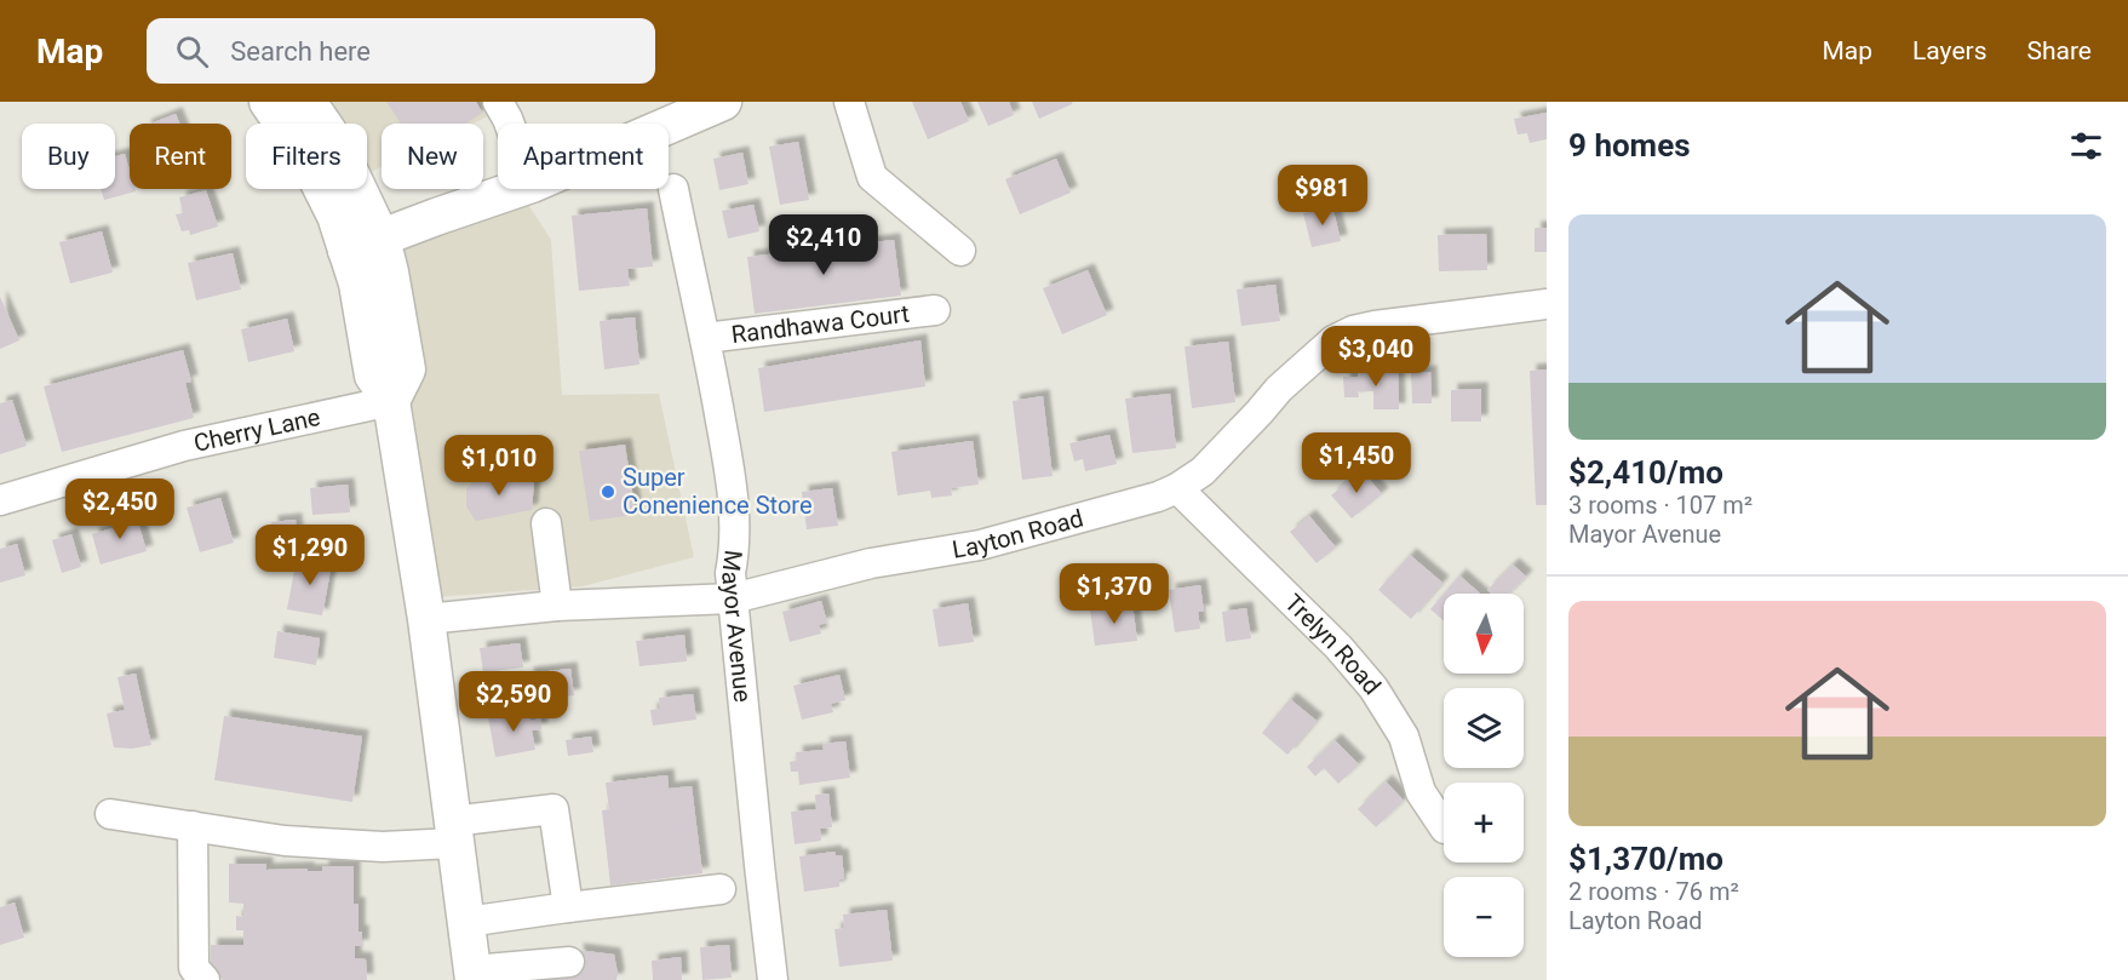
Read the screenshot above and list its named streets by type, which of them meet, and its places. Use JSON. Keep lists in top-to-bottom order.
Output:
{
  "streets": {
    "street": [
      "Randhawa Court",
      "Cherry Lane",
      "Layton Road",
      "Mayor Avenue",
      "Trelyn Road"
    ]
  },
  "crossings": [
    ["Randhawa Court", "Mayor Avenue"],
    ["Layton Road", "Mayor Avenue"],
    ["Layton Road", "Trelyn Road"]
  ],
  "places": ["Super Conenience Store"],
  "north": "bottom",
  "page": {
    "header": "Map",
    "search": "Search here",
    "nav": ["Map", "Layers", "Share"],
    "heading": "9 homes",
    "chip": [
      "Buy",
      "Rent",
      "Filters",
      "New",
      "Apartment"
    ],
    "price": [
      "$981",
      "$2,410",
      "$3,040",
      "$1,450",
      "$1,010",
      "$2,450",
      "$1,290",
      "$1,370",
      "$2,590"
    ],
    "list": [
      {
        "name": "$2,410/mo",
        "note": "3 rooms · 107 m² · Mayor Avenue"
      },
      {
        "name": "$1,370/mo",
        "note": "2 rooms · 76 m² · Layton Road"
      }
    ],
    "map_buttons": ["+", "−"]
  }
}
